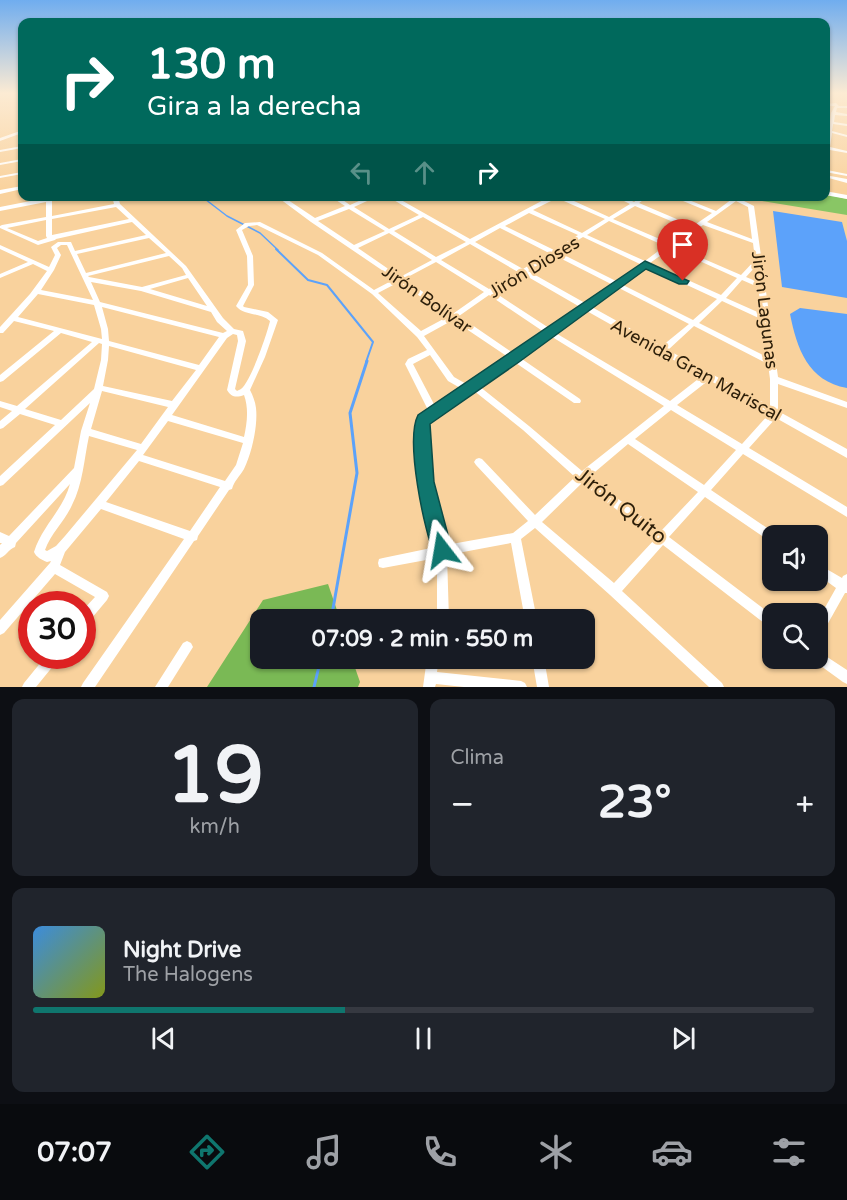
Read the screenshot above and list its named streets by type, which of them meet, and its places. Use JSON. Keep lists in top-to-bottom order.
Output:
{
  "streets": {
    "street": [
      "Jirón Dioses",
      "Jirón Bolívar",
      "Jirón Lagunas",
      "Avenida Gran Mariscal",
      "Jirón Quito"
    ]
  },
  "crossings": [
    ["Jirón Dioses", "Jirón Bolívar"],
    ["Jirón Dioses", "Avenida Gran Mariscal"],
    ["Jirón Dioses", "Jirón Quito"],
    ["Jirón Lagunas", "Avenida Gran Mariscal"]
  ],
  "page": {
    "turn": ["130 m", "Gira a la derecha"],
    "limit": "30",
    "trip": "07:09 · 2 min · 550 m",
    "tile": [
      ["19", "km/h"],
      "Clima"
    ],
    "heat": ["−", "23°", "+"],
    "song": ["Night Drive", "The Halogens"],
    "tabs": "07:07"
  }
}
